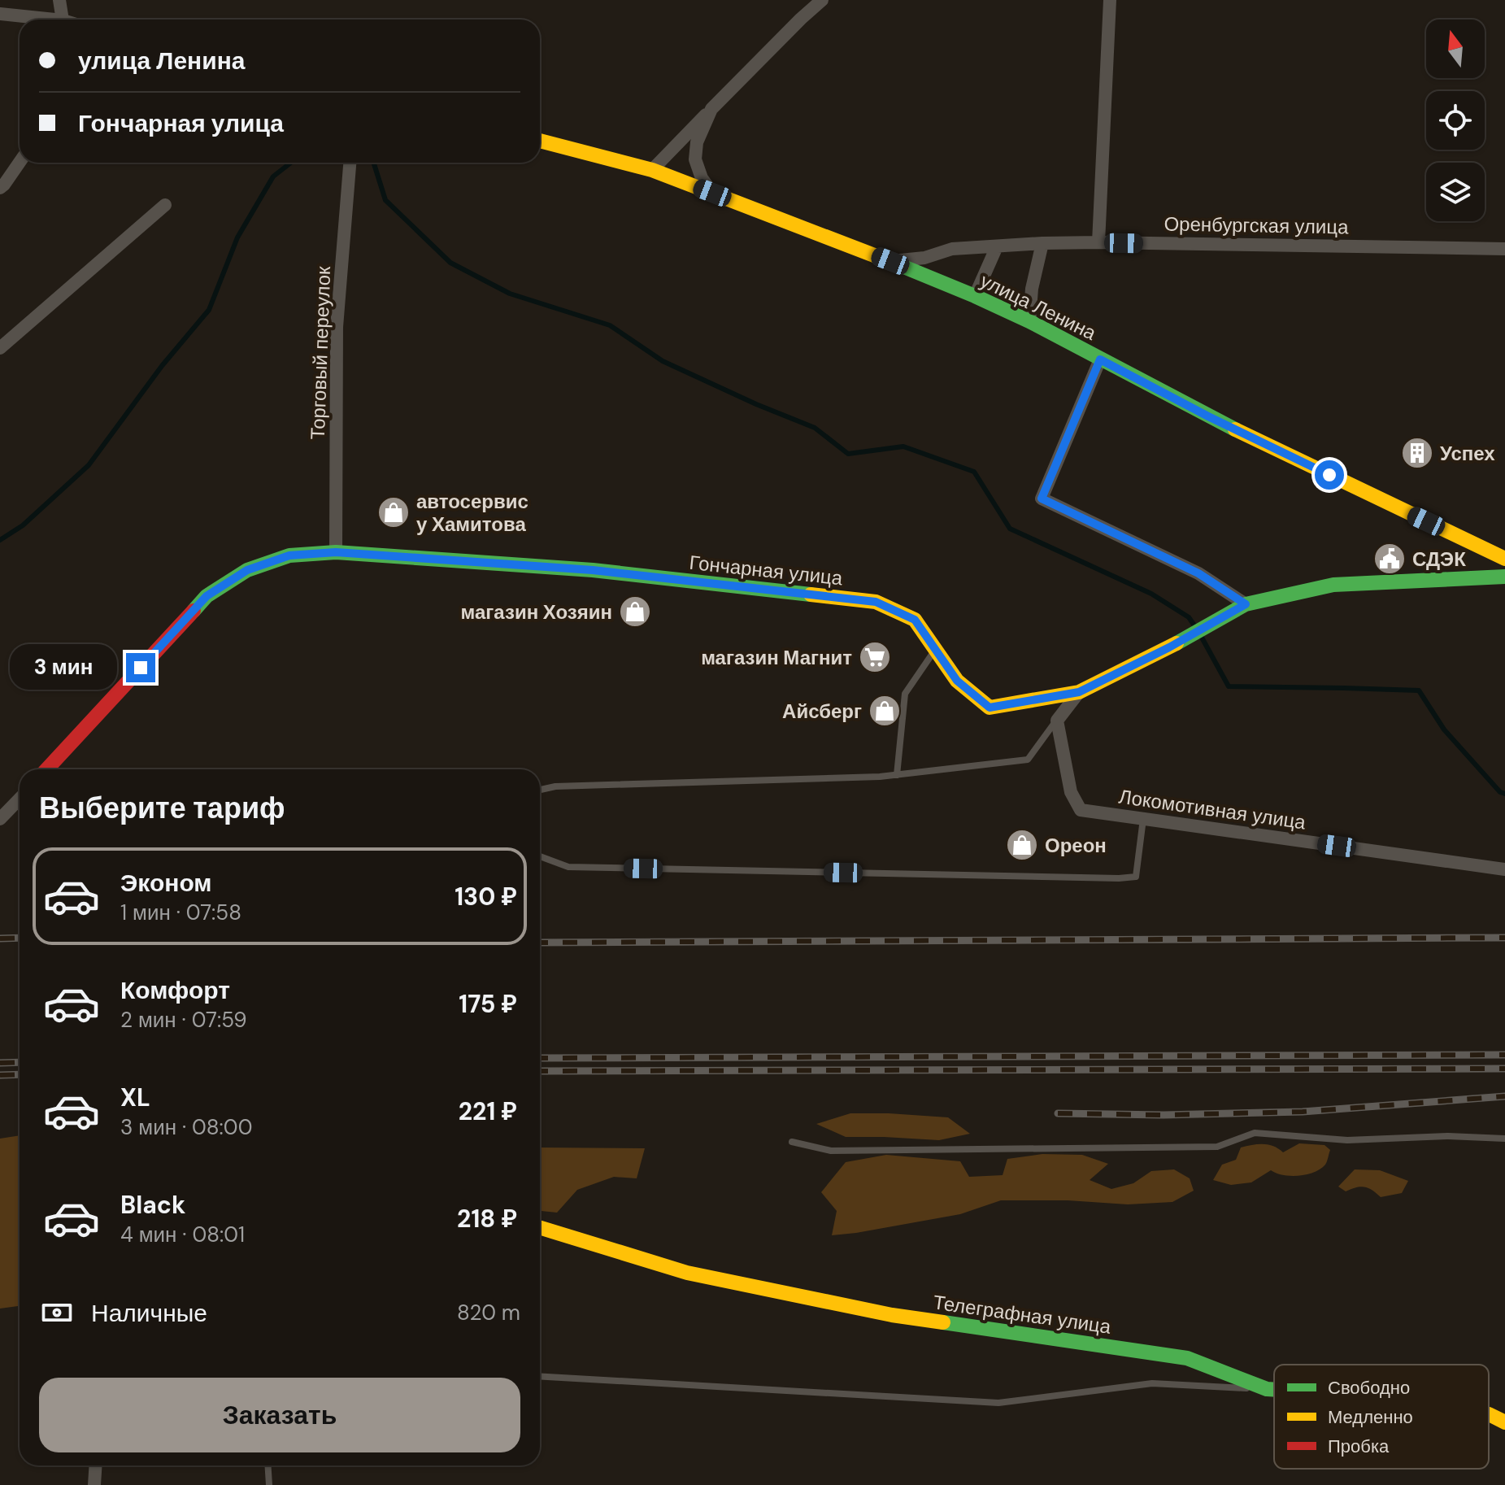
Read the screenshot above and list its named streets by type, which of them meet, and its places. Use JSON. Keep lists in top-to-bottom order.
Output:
{
  "streets": {
    "street": [
      "Оренбургская улица",
      "улица Ленина",
      "Торговый переулок",
      "Гончарная улица",
      "Локомотивная улица",
      "Телеграфная улица"
    ]
  },
  "crossings": [
    ["Оренбургская улица", "улица Ленина"],
    ["Торговый переулок", "Гончарная улица"]
  ],
  "places": {
    "building": ["Успех"],
    "shop": [
      "автосервис у Хамитова",
      "магазин Хозяин",
      "Айсберг",
      "Ореон"
    ],
    "public building": ["СДЭК"],
    "supermarket": ["магазин Магнит"]
  },
  "legend": ["Свободно", "Медленно", "Пробка"],
  "north": "top",
  "page": {
    "banner": ["улица Ленина", "Гончарная улица"],
    "bubble": "3 мин",
    "heading": "Выберите тариф",
    "list": [
      {
        "name": "Эконом",
        "note": "1 мин · 07:58",
        "value": "130 ₽"
      },
      {
        "name": "Комфорт",
        "note": "2 мин · 07:59",
        "value": "175 ₽"
      },
      {
        "name": "XL",
        "note": "3 мин · 08:00",
        "value": "221 ₽"
      },
      {
        "name": "Black",
        "note": "4 мин · 08:01",
        "value": "218 ₽"
      }
    ],
    "pay": ["Наличные", "820 m"],
    "buttons": "Заказать"
  }
}
